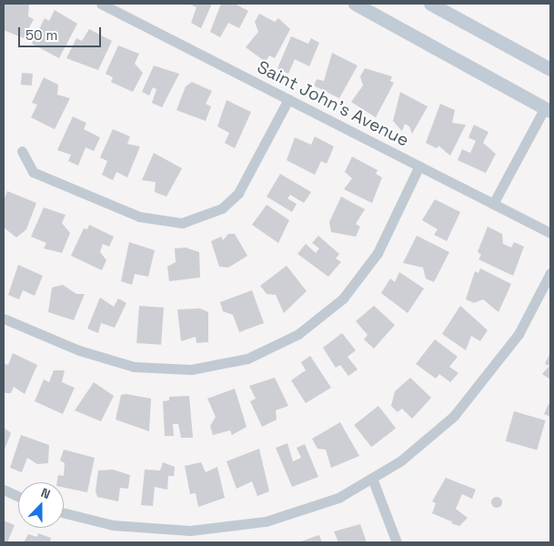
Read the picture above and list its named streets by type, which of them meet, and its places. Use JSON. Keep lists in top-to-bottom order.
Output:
{
  "streets": {
    "street": ["Saint John's Avenue"]
  },
  "scale_bar": "50 m",
  "north": "top"
}
